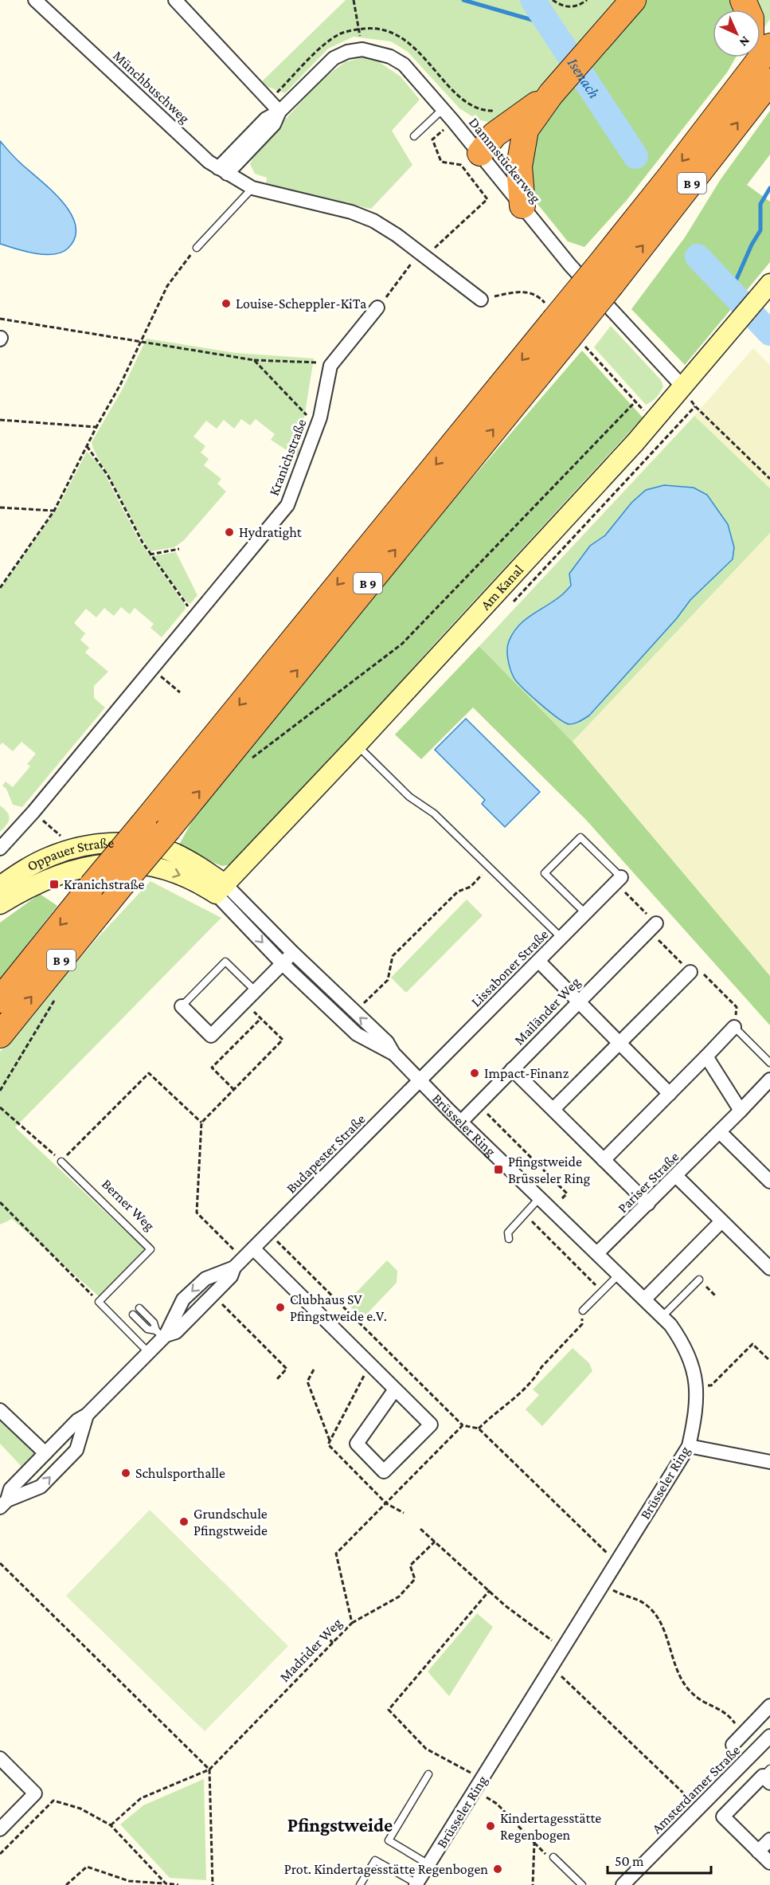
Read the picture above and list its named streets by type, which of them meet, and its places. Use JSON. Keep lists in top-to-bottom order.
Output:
{
  "streets": {
    "highway": ["B 9"],
    "street": [
      "Münchbuschweg",
      "Dammstückerweg",
      "Kranichstraße",
      "Am Kanal",
      "Oppauer Straße",
      "Lissaboner Straße",
      "Mailänder Weg",
      "Brüsseler Ring",
      "Budapester Straße",
      "Pariser Straße",
      "Amsterdamer Straße"
    ],
    "lane": ["Berner Weg"],
    "path": ["Madrider Weg"]
  },
  "crossings": [
    ["Münchbuschweg", "Dammstückerweg"],
    ["Dammstückerweg", "Am Kanal"],
    ["B 9", "Oppauer Straße"],
    ["B 9", "Brüsseler Ring"],
    ["Am Kanal", "Brüsseler Ring"],
    ["Oppauer Straße", "Brüsseler Ring"],
    ["Lissaboner Straße", "Brüsseler Ring"],
    ["Lissaboner Straße", "Budapester Straße"],
    ["Mailänder Weg", "Brüsseler Ring"],
    ["Brüsseler Ring", "Budapester Straße"],
    ["Brüsseler Ring", "Pariser Straße"]
  ],
  "districts": ["Pfingstweide"],
  "water": ["Isenach"],
  "places": {
    "other": [
      "Louise-Scheppler-KiTa",
      "Hydratight",
      "Impact-Finanz",
      "Clubhaus SV Pfingstweide e.V.",
      "Schulsporthalle",
      "Grundschule Pfingstweide",
      "Kindertagesstätte Regenbogen",
      "Prot. Kindertagesstätte Regenbogen"
    ],
    "transit": ["Kranichstraße", "Pfingstweide Brüsseler Ring"]
  },
  "scale_bar": "50 m",
  "north": "bottom right"
}
